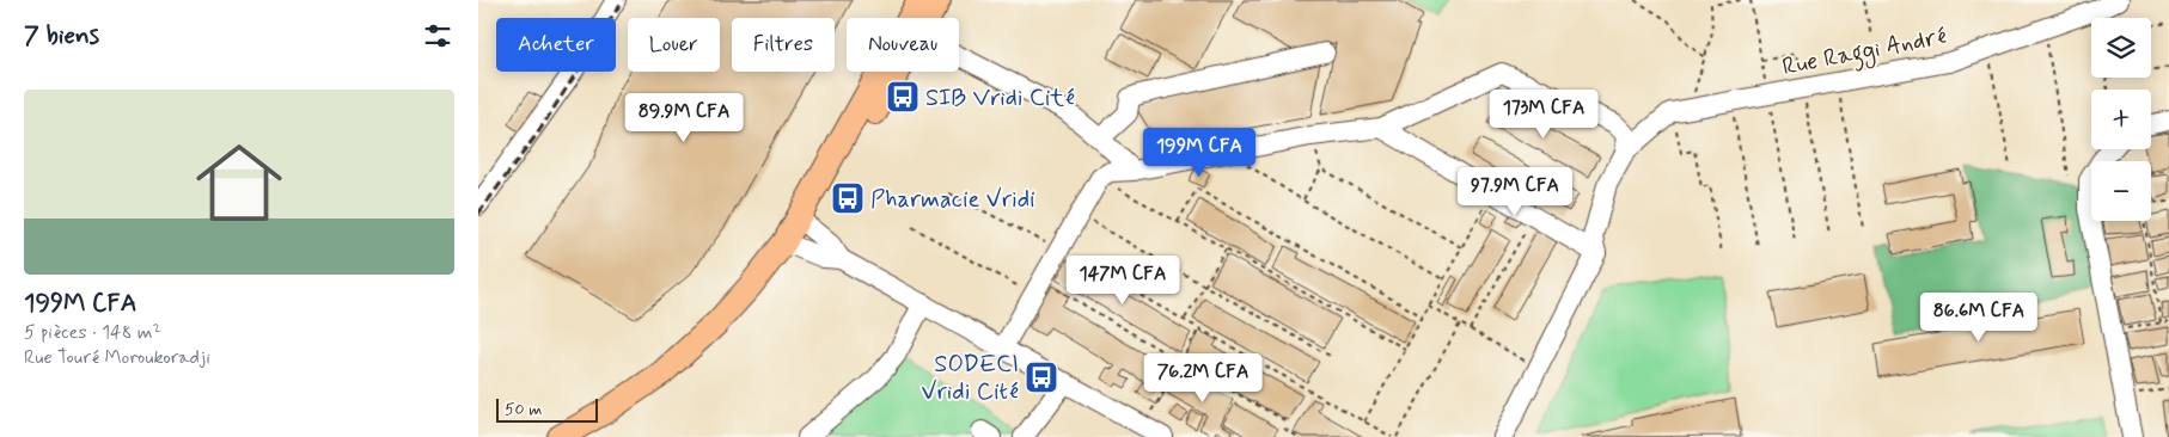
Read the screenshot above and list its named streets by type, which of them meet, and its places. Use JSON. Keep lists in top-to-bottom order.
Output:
{
  "streets": {
    "street": ["Rue Raggi André"]
  },
  "places": {
    "bus stop": ["SIB Vridi Cité", "Pharmacie Vridi", "SODECI Vridi Cité"]
  },
  "scale_bar": "50 m",
  "page": {
    "heading": "7 biens",
    "map_buttons": ["+", "−"],
    "chip": [
      "Acheter",
      "Louer",
      "Filtres",
      "Nouveau"
    ],
    "list": [
      {
        "name": "199M CFA",
        "note": "5 pièces · 148 m² · Rue Touré Moroukoradji"
      }
    ],
    "price": [
      "173M CFA",
      "89.9M CFA",
      "199M CFA",
      "97.9M CFA",
      "147M CFA",
      "86.6M CFA",
      "76.2M CFA"
    ],
    "scale": "50 m"
  }
}
